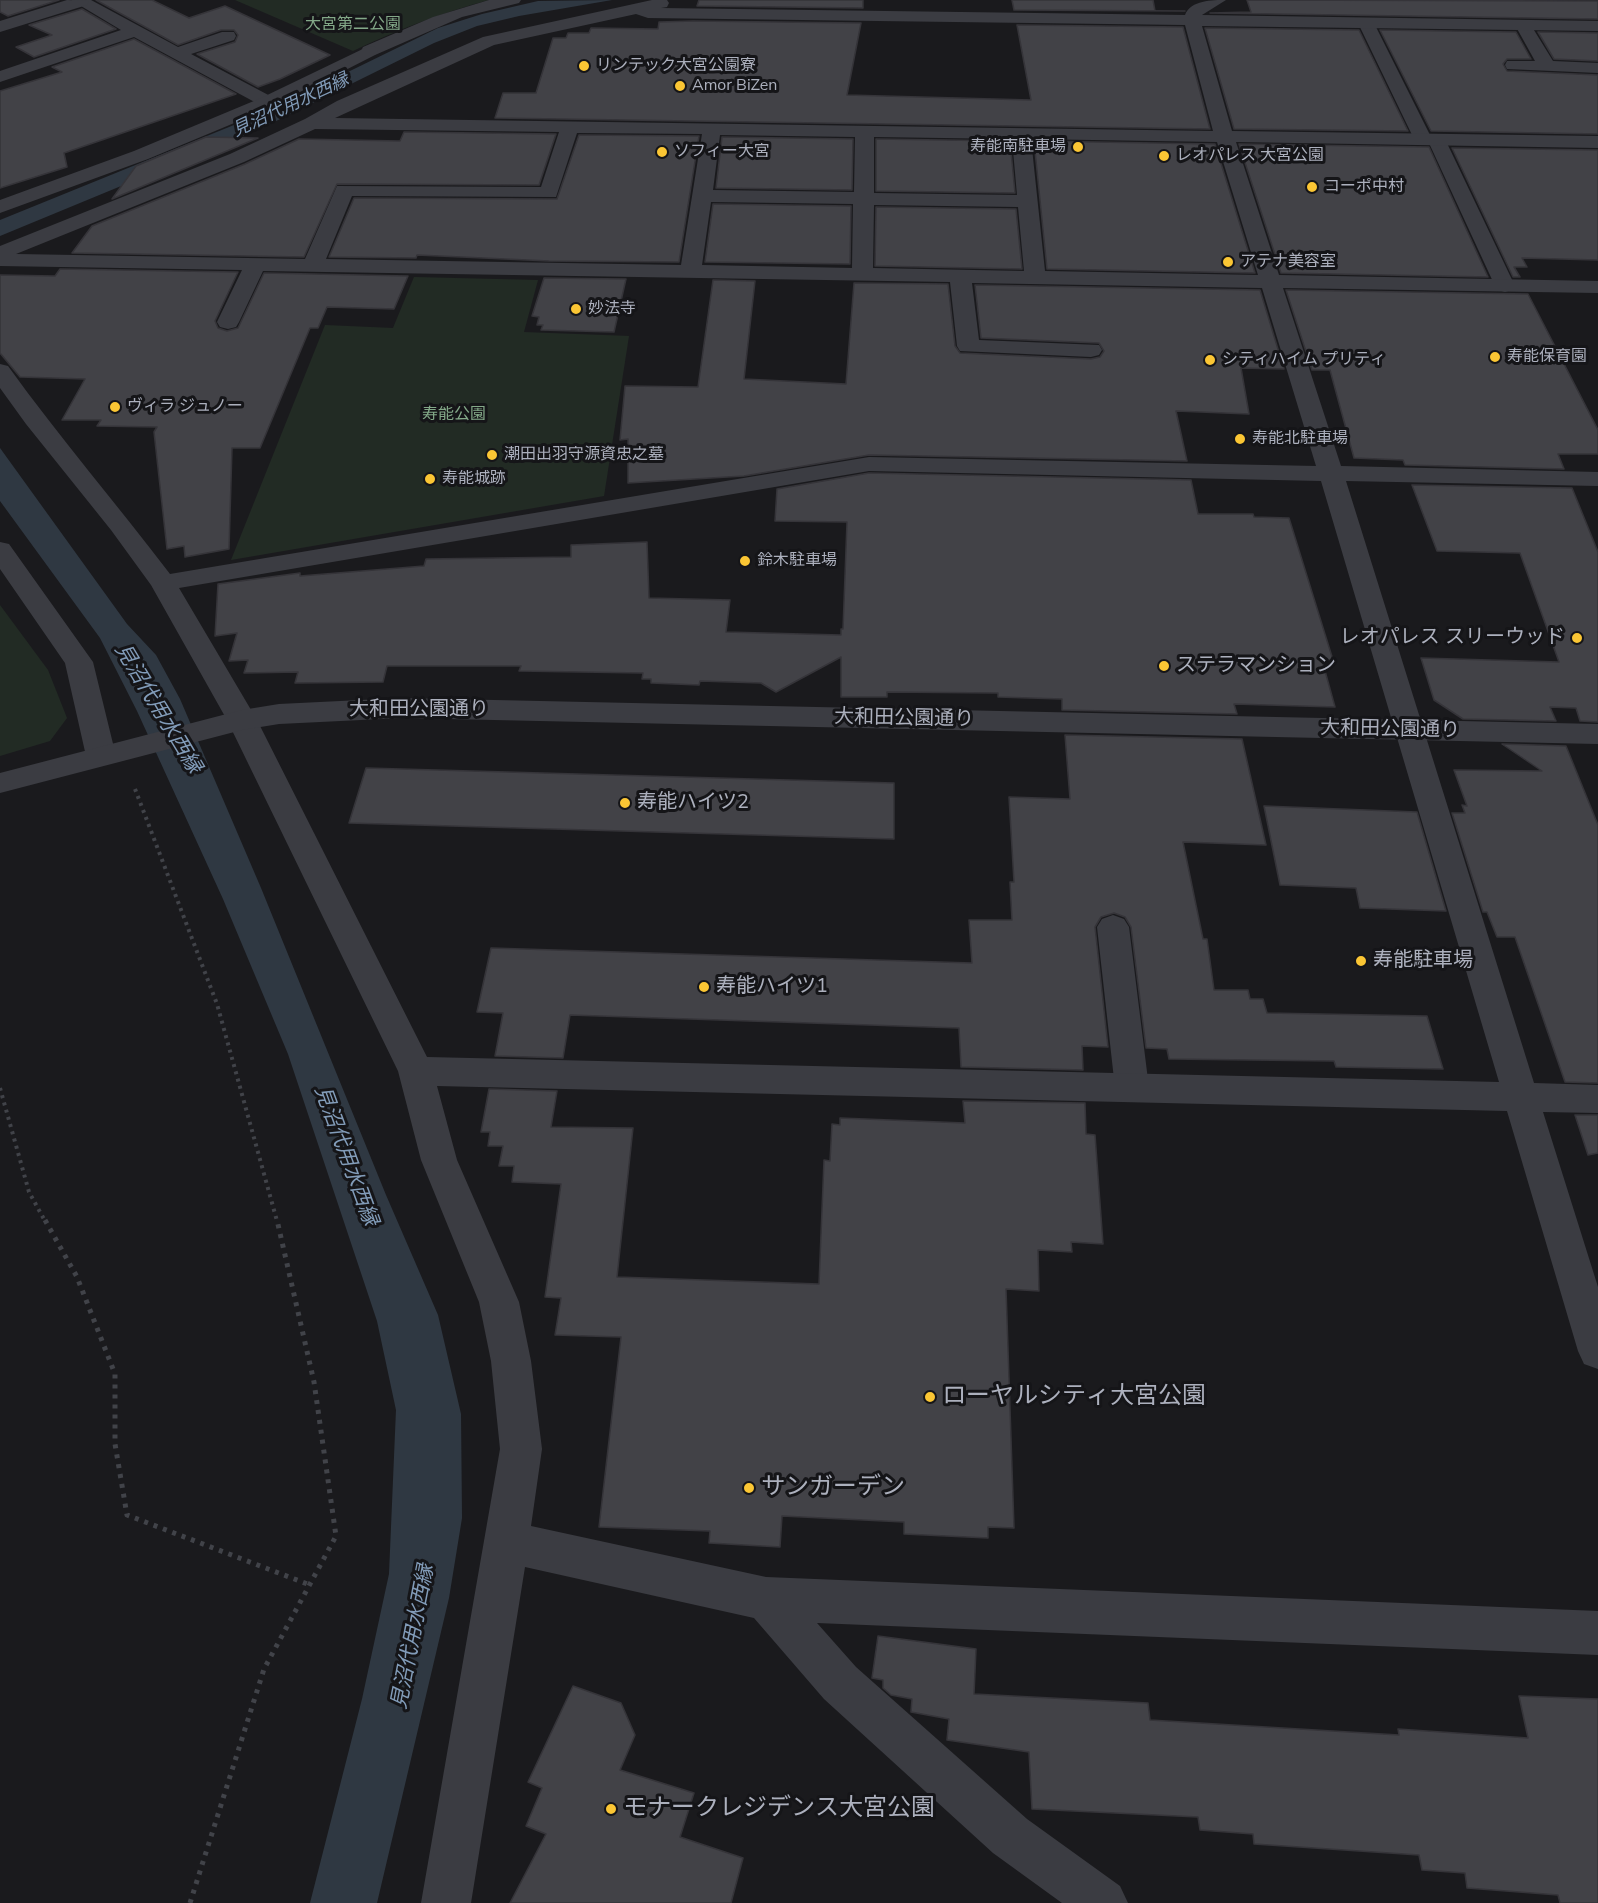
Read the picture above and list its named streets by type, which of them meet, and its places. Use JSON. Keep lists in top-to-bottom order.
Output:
{
  "streets": {
    "street": ["大和田公園通り"]
  },
  "water": ["見沼代用水西縁"],
  "parks": ["大宮第二公園", "寿能公園"],
  "places": [
    "リンテック大宮公園寮",
    "Amor BiZen",
    "寿能南駐車場",
    "ソフィー大宮",
    "レオパレス 大宮公園",
    "コーポ中村",
    "アテナ美容室",
    "妙法寺",
    "寿能保育園",
    "シティハイム プリティ",
    "ヴィラ ジュノー",
    "寿能北駐車場",
    "潮田出羽守源資忠之墓",
    "寿能城跡",
    "鈴木駐車場",
    "レオパレス スリーウッド",
    "ステラマンション",
    "寿能ハイツ2",
    "寿能駐車場",
    "寿能ハイツ1",
    "ローヤルシティ大宮公園",
    "サンガーデン",
    "モナークレジデンス大宮公園"
  ]
}
